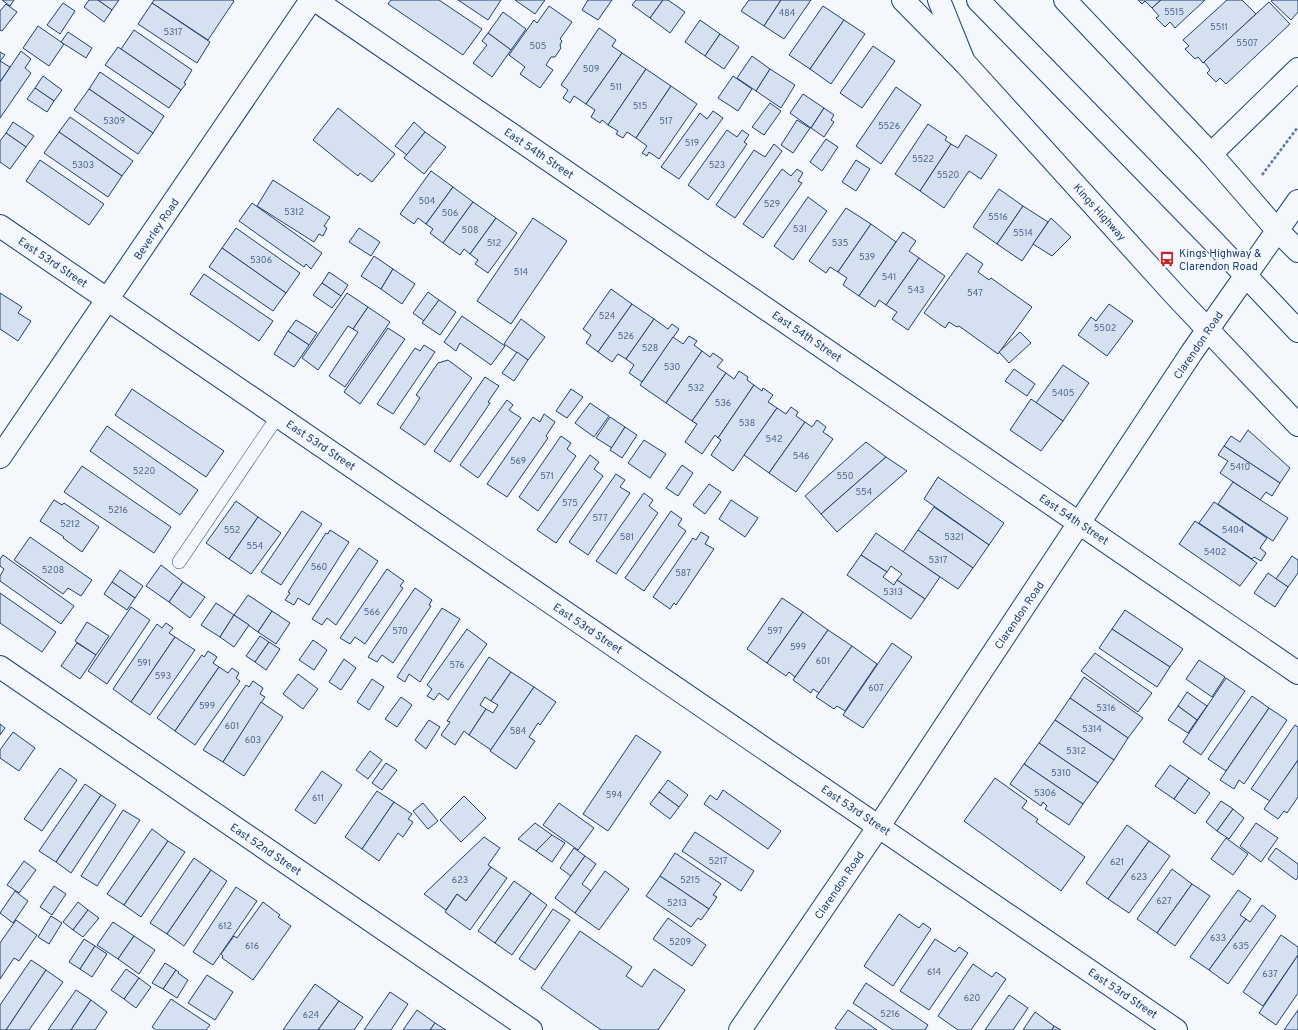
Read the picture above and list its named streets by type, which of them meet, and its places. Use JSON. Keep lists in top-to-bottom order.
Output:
{
  "streets": {
    "street": [
      "East 54th Street",
      "Kings Highway",
      "Beverley Road",
      "East 53rd Street",
      "Clarendon Road",
      "East 52nd Street"
    ]
  },
  "crossings": [
    ["East 54th Street", "Clarendon Road"],
    ["Kings Highway", "Clarendon Road"],
    ["Beverley Road", "East 53rd Street"],
    ["East 53rd Street", "Clarendon Road"]
  ],
  "places": {
    "bus stop": ["Kings Highway & Clarendon Road"]
  },
  "house_numbers": [
    "5515",
    "484",
    "5511",
    "5317",
    "5507",
    "505",
    "509",
    "511",
    "515",
    "5309",
    "517",
    "5526",
    "519",
    "5522",
    "5303",
    "523",
    "5520",
    "504",
    "529",
    "5312",
    "506",
    "5516",
    "531",
    "508",
    "5514",
    "512",
    "535",
    "539",
    "5306",
    "514",
    "541",
    "543",
    "547",
    "524",
    "5502",
    "526",
    "528",
    "530",
    "532",
    "5405",
    "536",
    "538",
    "542",
    "546",
    "569",
    "5410",
    "5220",
    "571",
    "550",
    "554",
    "575",
    "5216",
    "577",
    "5212",
    "552",
    "5404",
    "581",
    "5321",
    "554",
    "5402",
    "5317",
    "560",
    "5208",
    "587",
    "5313",
    "566",
    "570",
    "597",
    "599",
    "601",
    "591",
    "576",
    "593",
    "607",
    "599",
    "5316",
    "601",
    "5314",
    "584",
    "603",
    "5312",
    "5310",
    "5306",
    "594",
    "611",
    "5217",
    "621",
    "623",
    "623",
    "5215",
    "627",
    "5213",
    "612",
    "633",
    "5209",
    "616",
    "635",
    "614",
    "637",
    "620",
    "5216",
    "624"
  ]
}
